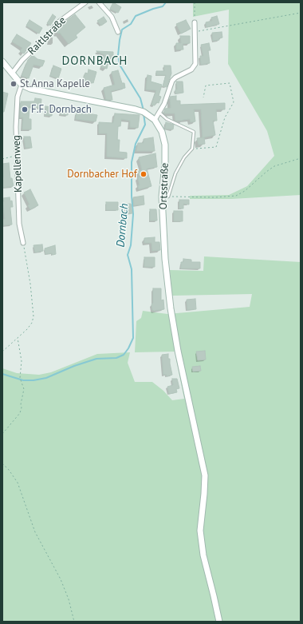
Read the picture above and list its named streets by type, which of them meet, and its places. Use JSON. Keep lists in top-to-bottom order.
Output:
{
  "streets": {
    "street": ["Raitlstraße", "Kapellenweg", "Ortsstraße"]
  },
  "crossings": [
    ["Raitlstraße", "Ortsstraße"],
    ["Kapellenweg", "Ortsstraße"]
  ],
  "districts": ["DORNBACH"],
  "water": ["Dornbach"],
  "places": ["St.Anna Kapelle", "F.F. Dornbach", "Dornbacher Hof"]
}
